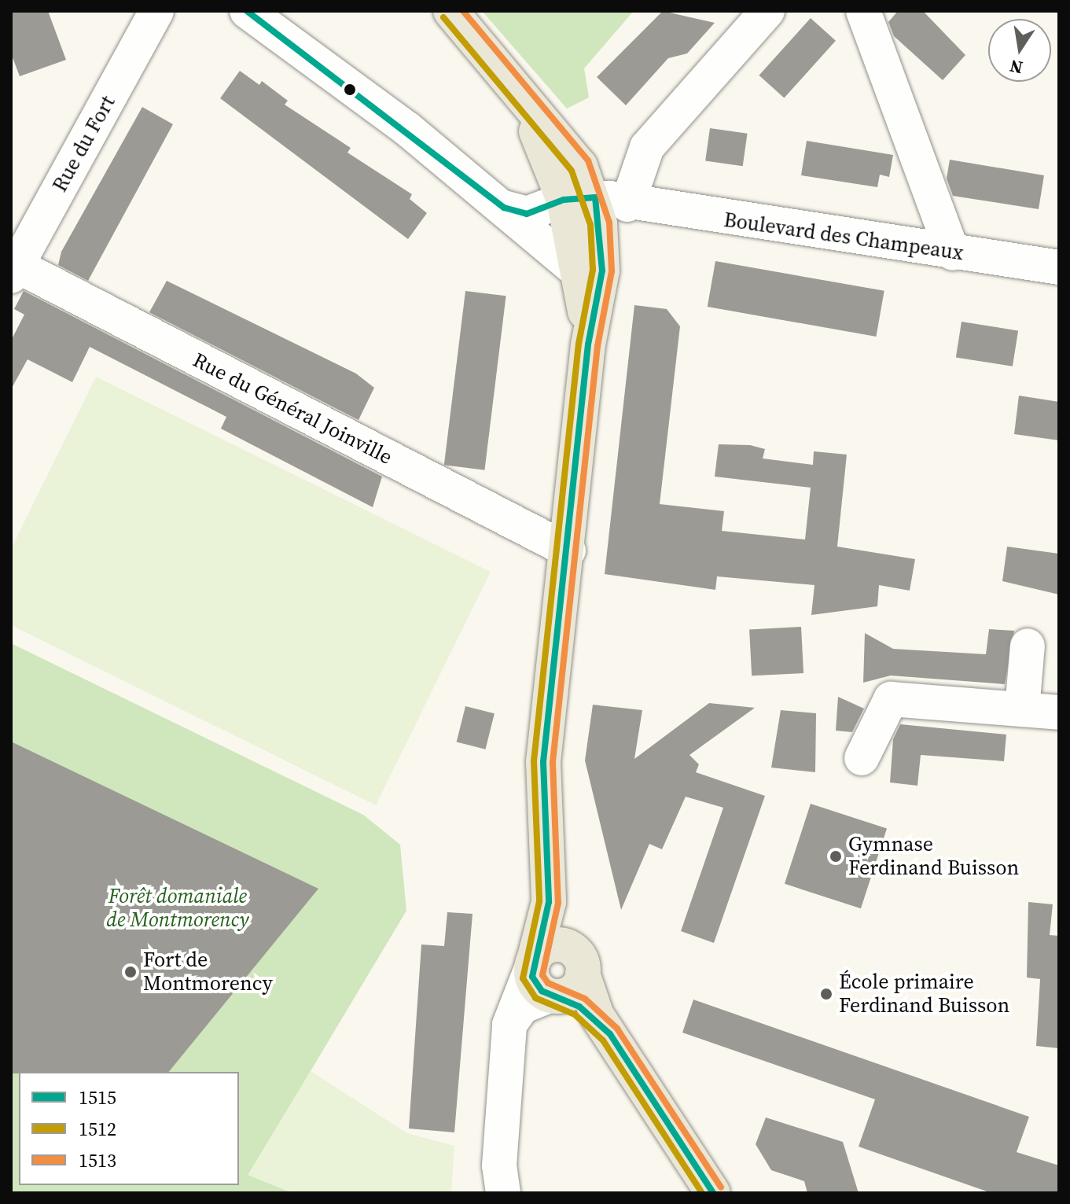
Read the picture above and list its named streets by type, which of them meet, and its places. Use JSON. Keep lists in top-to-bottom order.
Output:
{
  "streets": {
    "street": ["Rue du Fort", "Boulevard des Champeaux", "Rue du Général Joinville"]
  },
  "crossings": [
    ["Rue du Fort", "Rue du Général Joinville"]
  ],
  "parks": ["Forêt domaniale de Montmorency"],
  "places": ["Gymnase Ferdinand Buisson", "Fort de Montmorency", "École primaire Ferdinand Buisson"],
  "lines": ["transit line 1515", "transit line 1513", "transit line 1512"],
  "legend": ["1515", "1512", "1513"],
  "north": "bottom"
}
